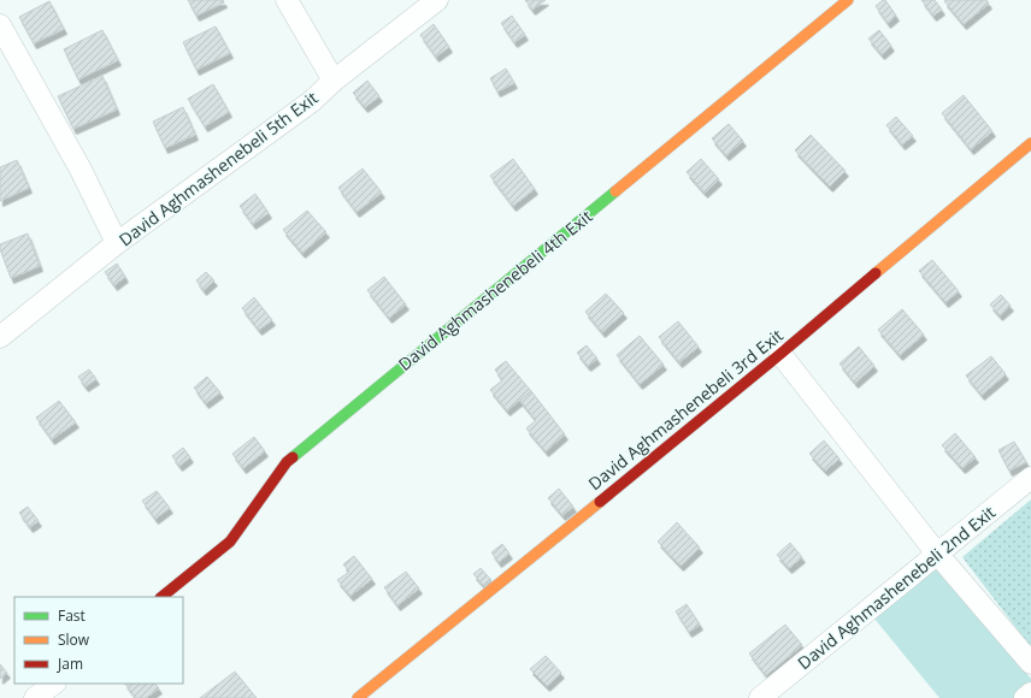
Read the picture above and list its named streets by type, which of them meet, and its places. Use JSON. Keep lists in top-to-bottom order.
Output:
{
  "streets": {
    "street": [
      "David Aghmashenebeli 5th Exit",
      "David Aghmashenebeli 4th Exit",
      "David Aghmashenebeli 3rd Exit",
      "David Aghmashenebeli 2nd Exit"
    ]
  },
  "legend": ["Fast", "Slow", "Jam"]
}
